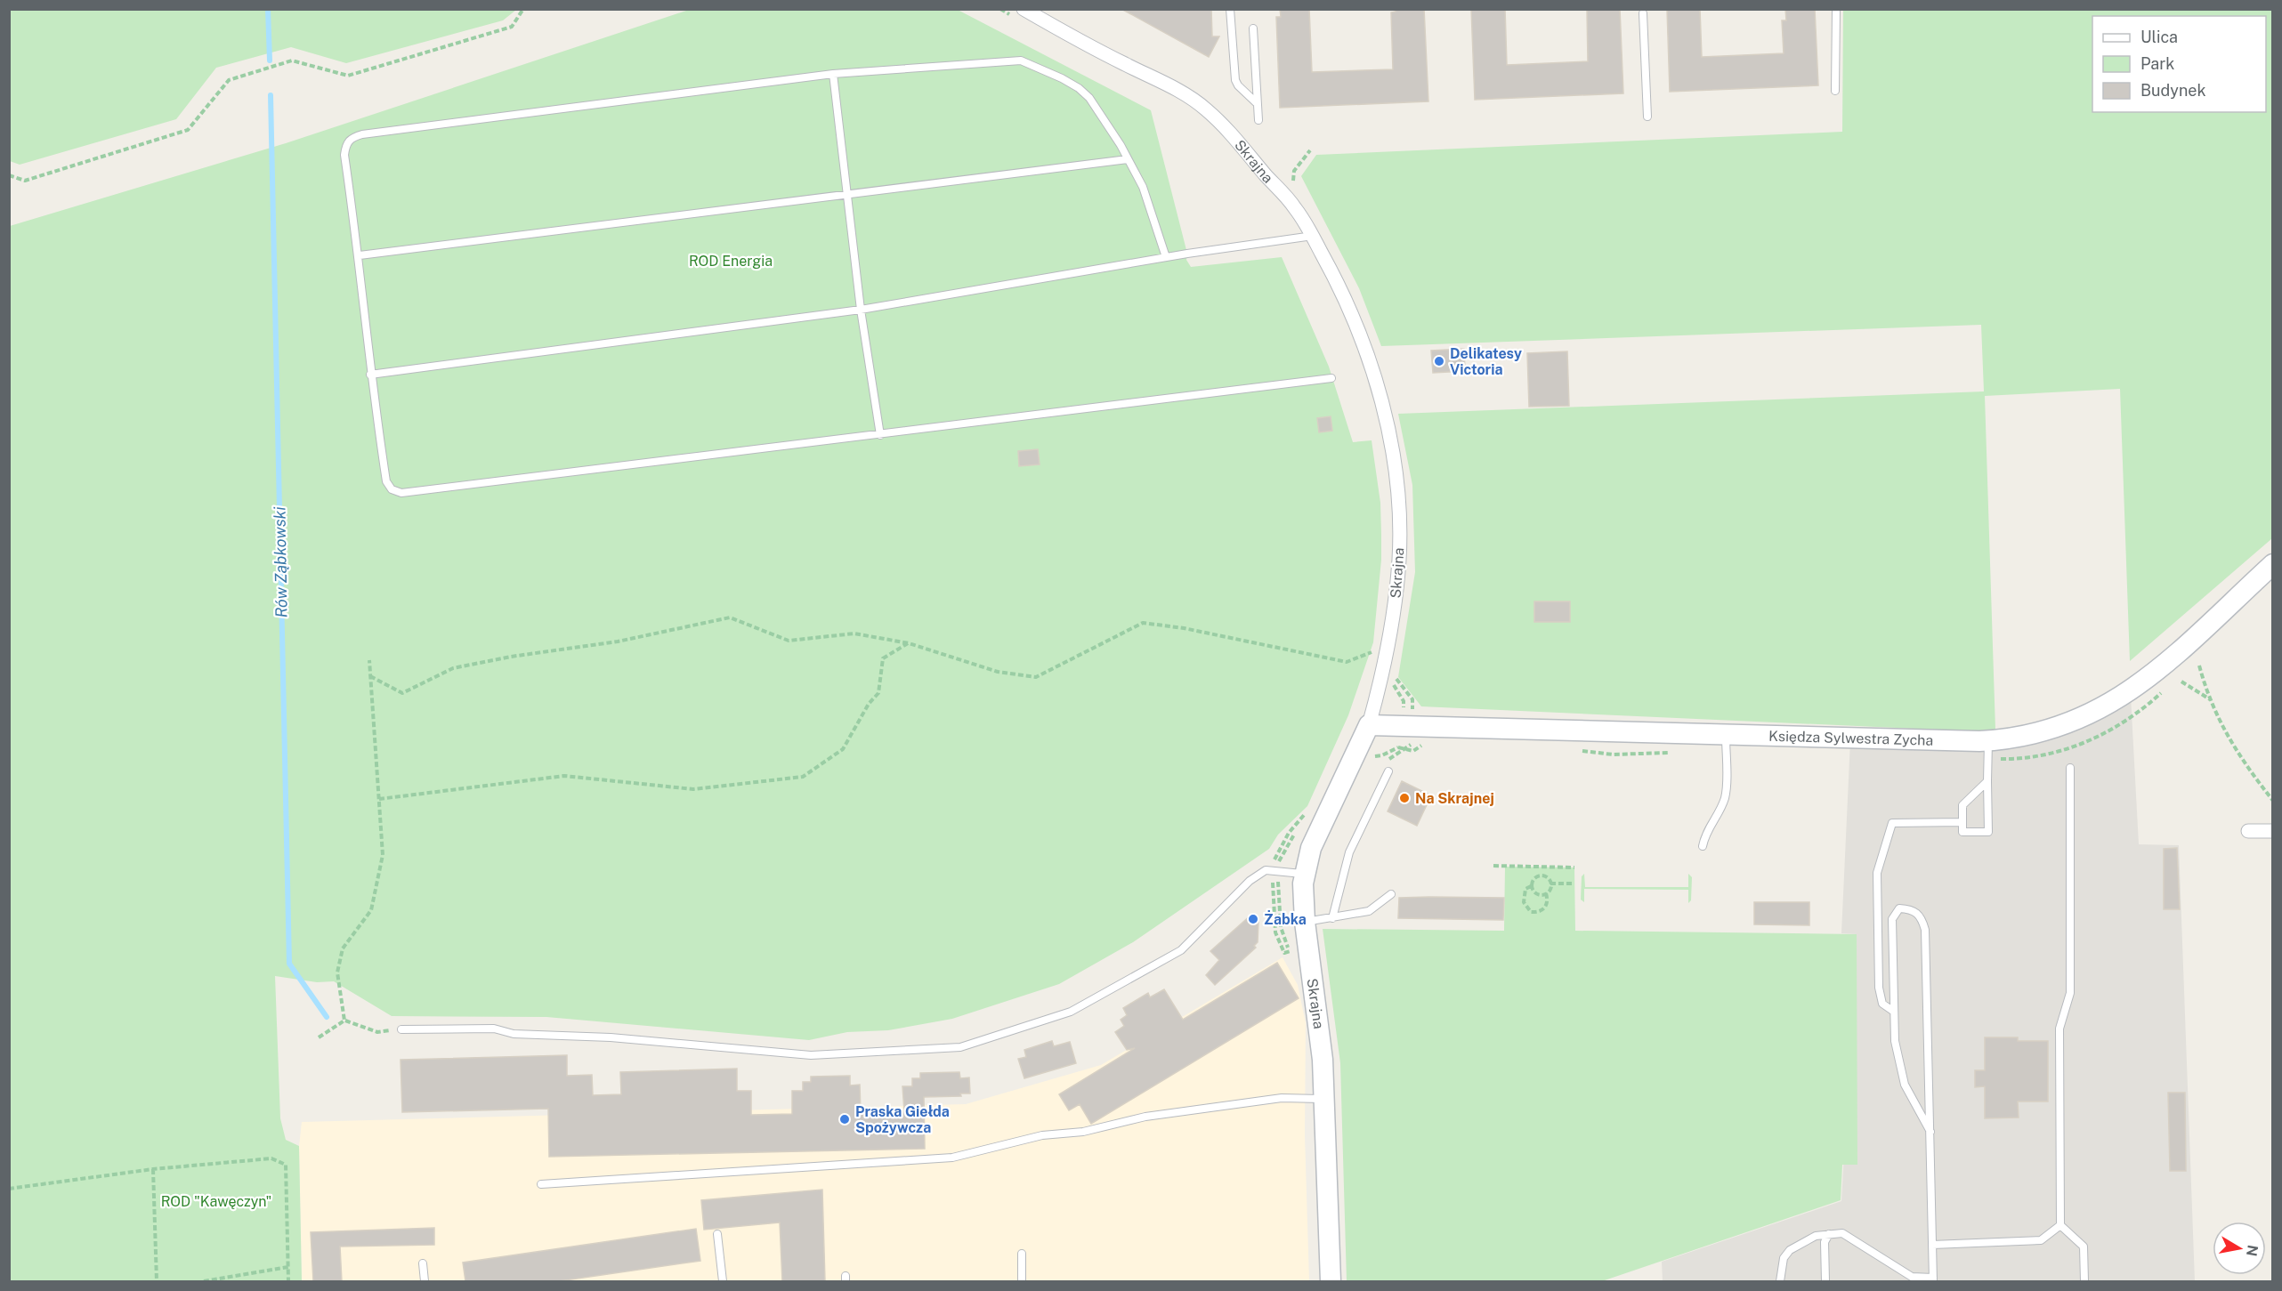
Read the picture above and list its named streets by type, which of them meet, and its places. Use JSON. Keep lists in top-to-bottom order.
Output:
{
  "streets": {
    "street": ["Skrajna", "Księdza Sylwestra Zycha"]
  },
  "crossings": [
    ["Skrajna", "Księdza Sylwestra Zycha"]
  ],
  "water": ["Rów Ząbkowski"],
  "parks": ["ROD Energia", "ROD \"Kawęczyn\""],
  "places": [
    "Delikatesy Victoria",
    "Na Skrajnej",
    "Żabka",
    "Praska Giełda Spożywcza"
  ],
  "legend": ["Ulica", "Park", "Budynek"],
  "north": "right"
}
